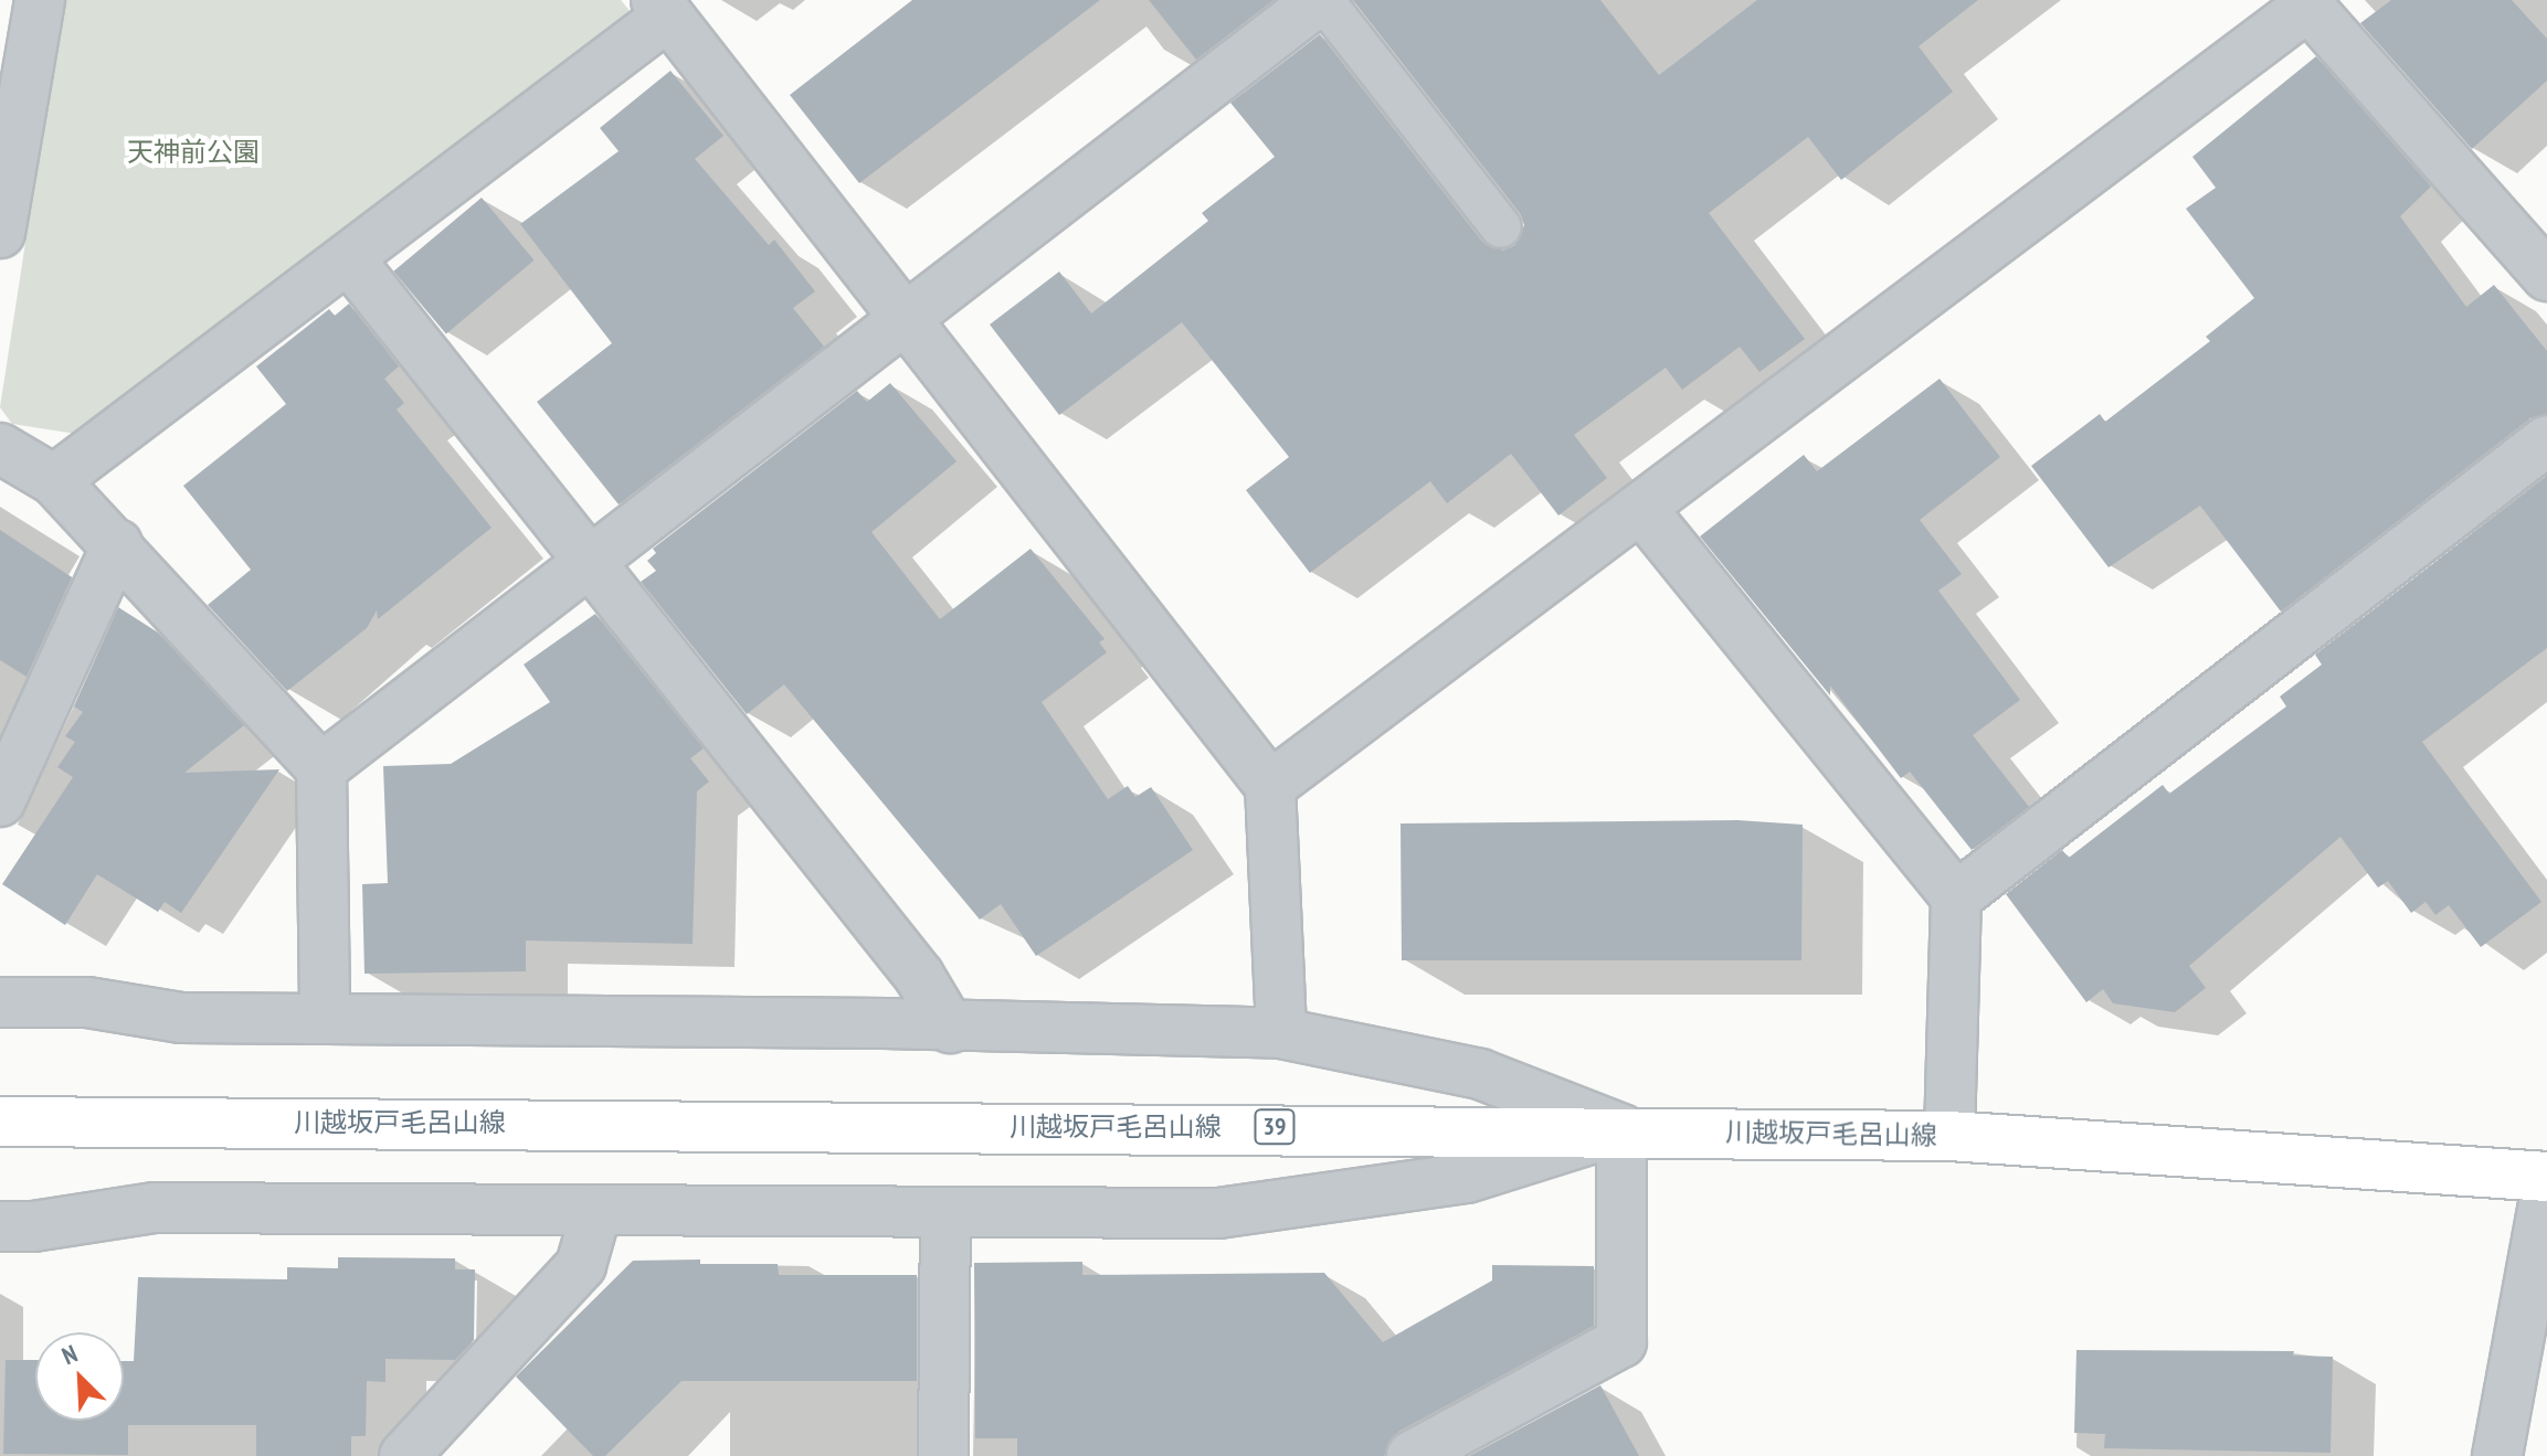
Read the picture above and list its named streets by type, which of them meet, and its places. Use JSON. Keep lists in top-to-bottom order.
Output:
{
  "streets": {
    "main road": ["川越坂戸毛呂山線", "39"]
  },
  "parks": ["天神前公園"],
  "north": "top left"
}
